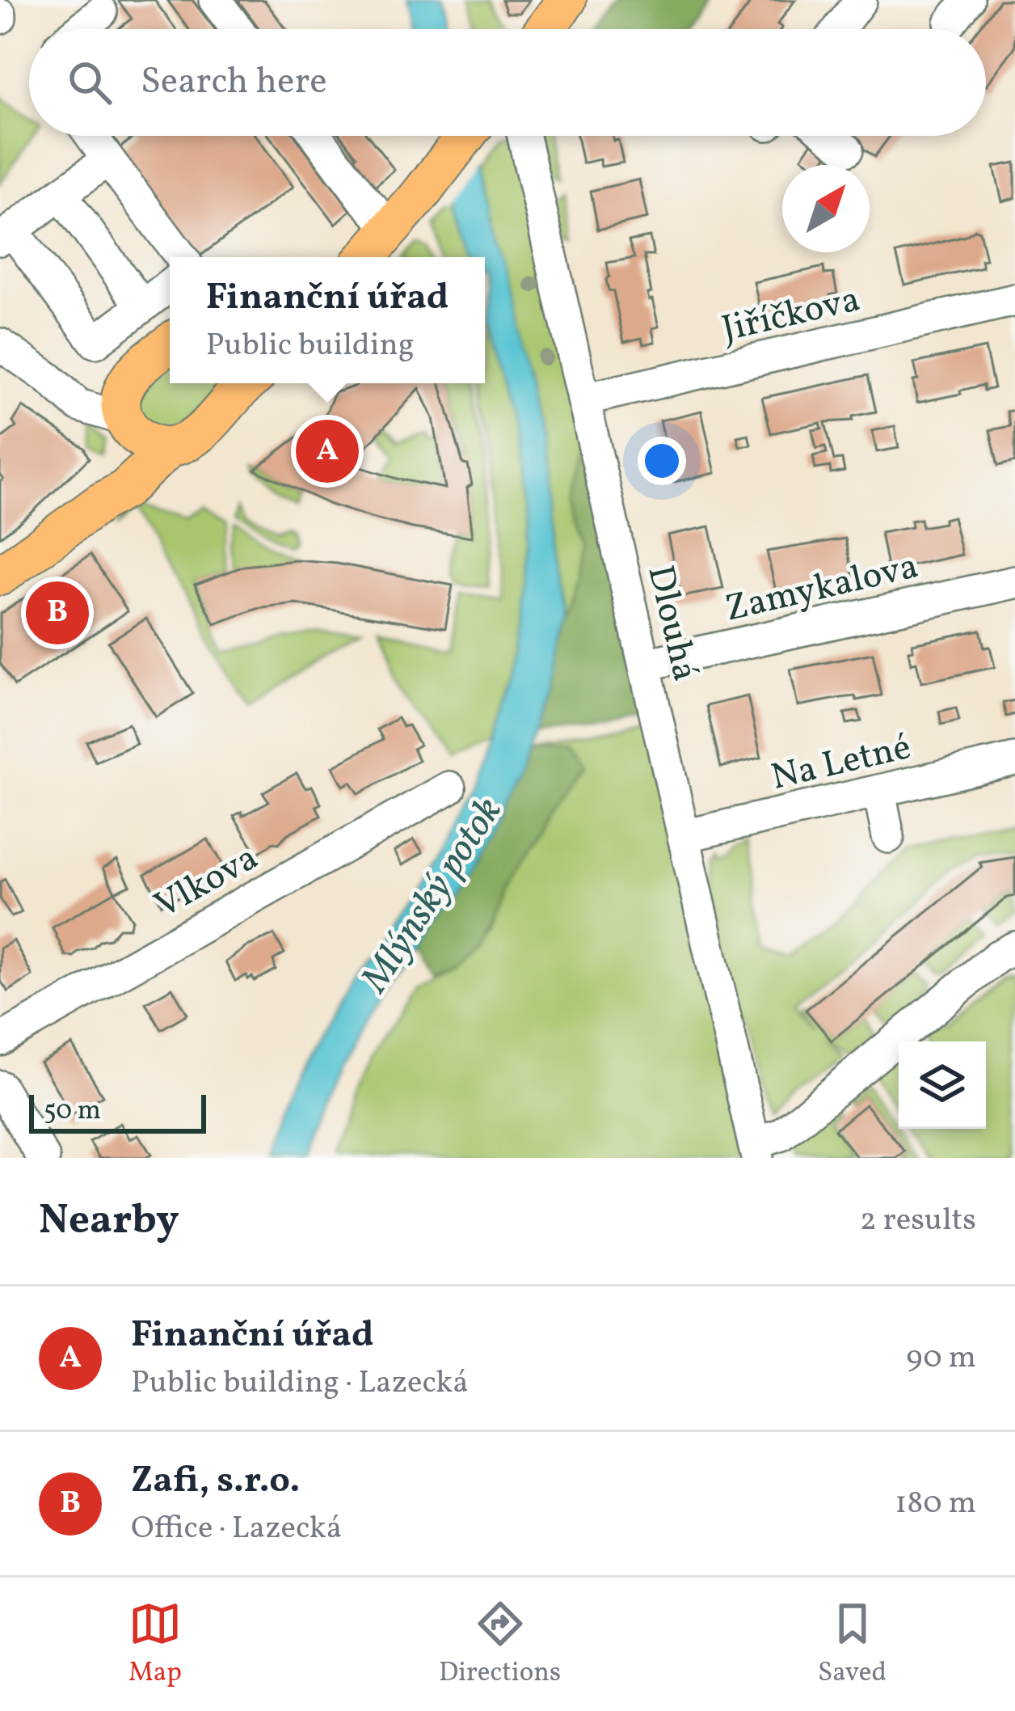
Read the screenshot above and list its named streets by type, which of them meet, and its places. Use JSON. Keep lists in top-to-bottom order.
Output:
{
  "streets": {
    "street": [
      "Jiříčkova",
      "Zamykalova",
      "Dlouhá",
      "Na Letné",
      "Vlkova"
    ]
  },
  "crossings": [
    ["Jiříčkova", "Dlouhá"],
    ["Zamykalova", "Dlouhá"],
    ["Dlouhá", "Na Letné"]
  ],
  "water": ["Mlýnský potok"],
  "scale_bar": "50 m",
  "north": "top right",
  "page": {
    "search": "Search here",
    "popup": ["Finanční úřad", "Public building"],
    "pins": ["A", "B"],
    "scale": "50 m",
    "heading": ["Nearby", "2 results"],
    "list": [
      {
        "mark": "A",
        "name": "Finanční úřad",
        "note": "Public building · Lazecká",
        "value": "90 m"
      },
      {
        "mark": "B",
        "name": "Zafi, s.r.o.",
        "note": "Office · Lazecká",
        "value": "180 m"
      }
    ],
    "nav": ["Map", "Directions", "Saved"]
  }
}
